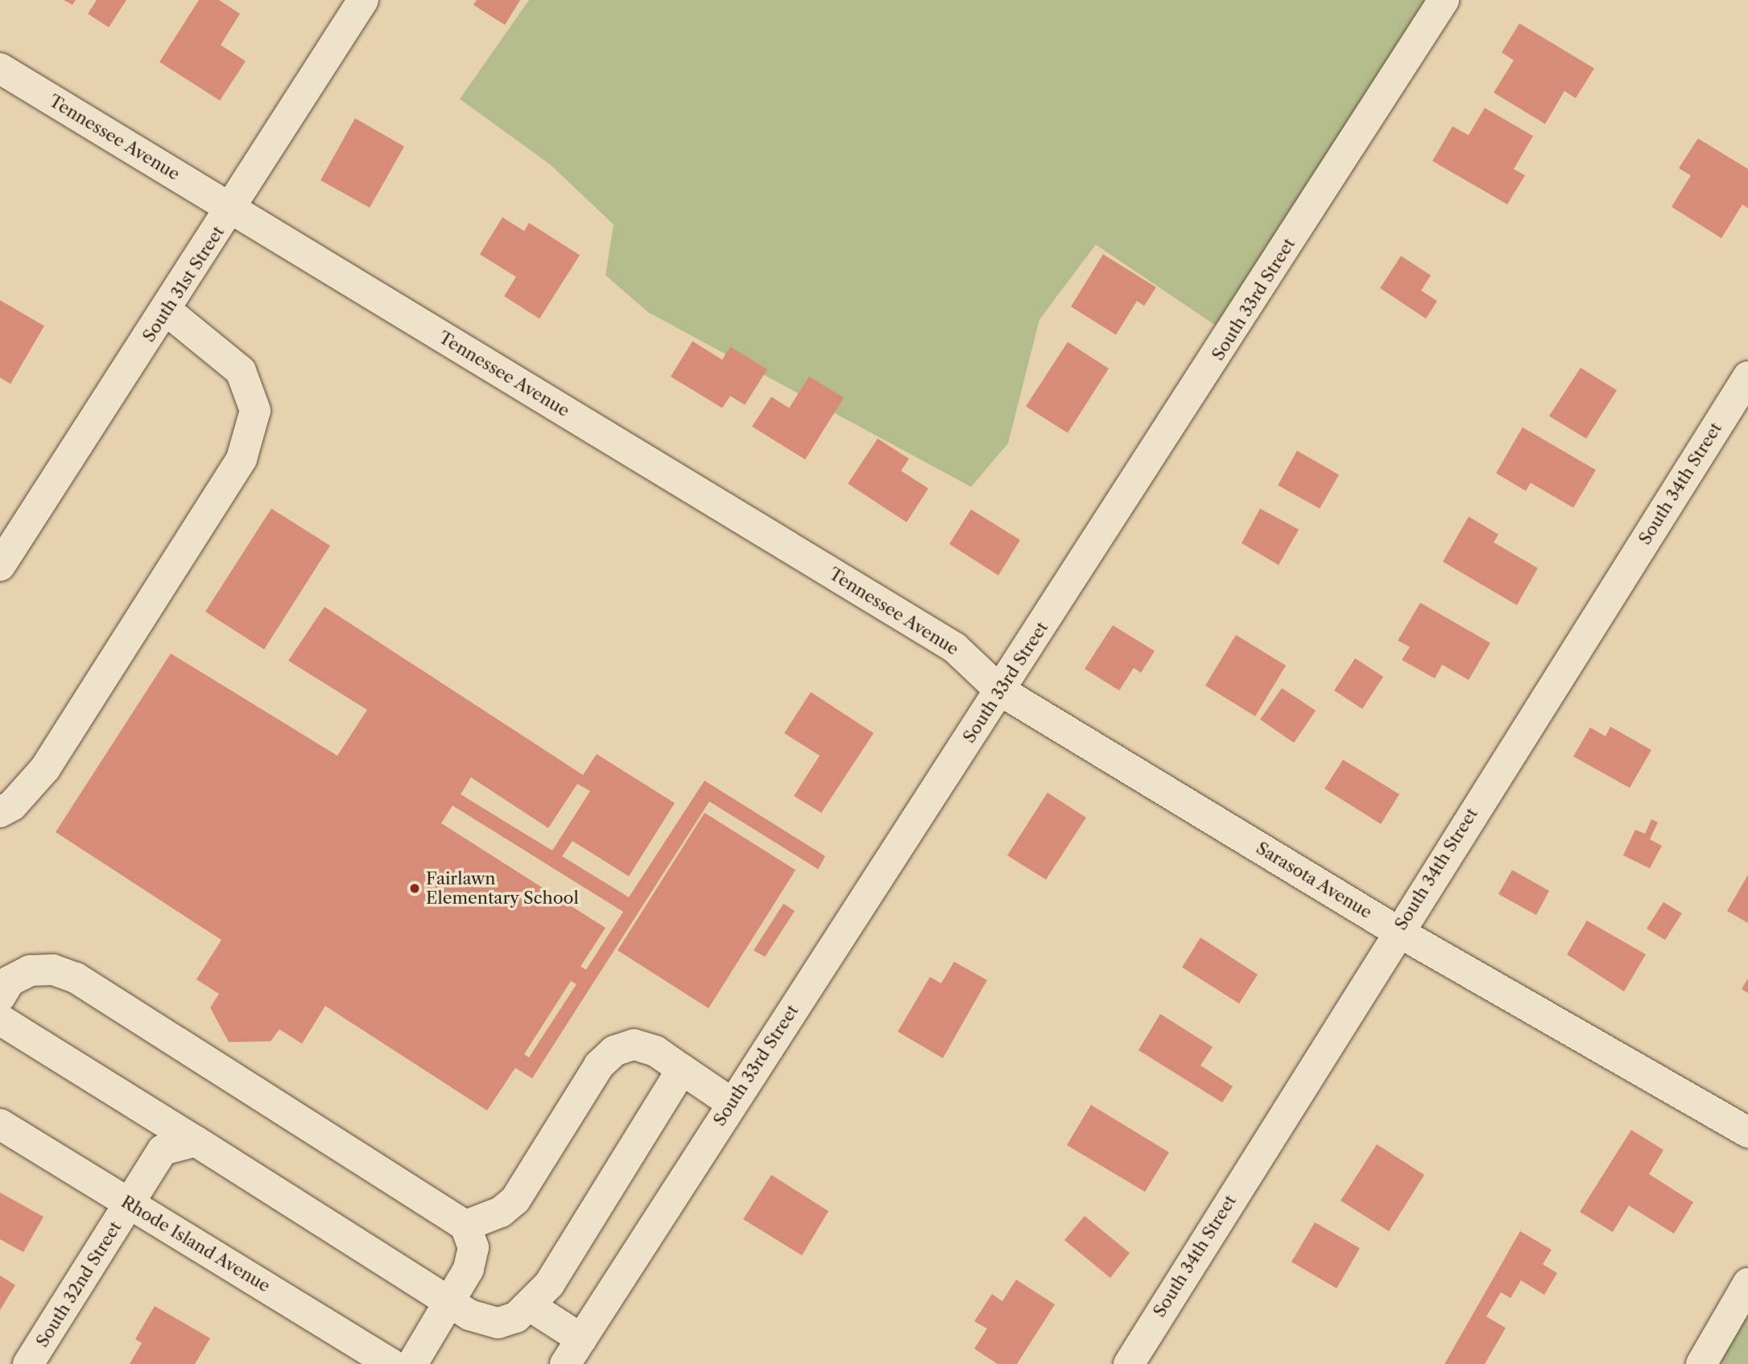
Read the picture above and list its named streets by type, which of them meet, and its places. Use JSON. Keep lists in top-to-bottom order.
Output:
{
  "streets": {
    "street": [
      "Tennessee Avenue",
      "South 31st Street",
      "South 33rd Street",
      "South 34th Street",
      "Sarasota Avenue",
      "Rhode Island Avenue",
      "South 32nd Street"
    ]
  },
  "crossings": [
    ["Tennessee Avenue", "South 31st Street"],
    ["Tennessee Avenue", "South 33rd Street"],
    ["Tennessee Avenue", "Sarasota Avenue"],
    ["South 33rd Street", "Sarasota Avenue"],
    ["South 34th Street", "Sarasota Avenue"],
    ["Rhode Island Avenue", "South 32nd Street"]
  ],
  "places": ["Fairlawn Elementary School"]
}
